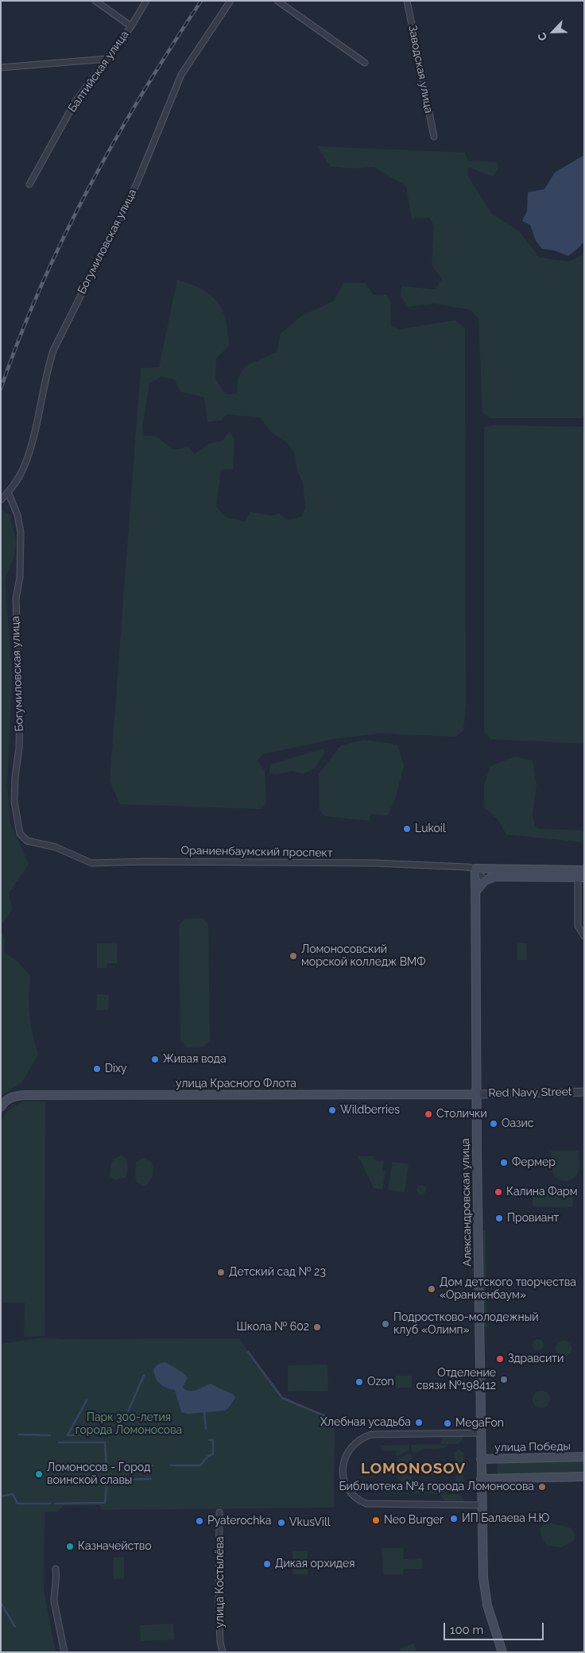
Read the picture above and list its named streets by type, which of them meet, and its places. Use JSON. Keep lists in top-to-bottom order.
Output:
{
  "streets": {
    "main road": [
      "Ораниенбаумский проспект",
      "улица Красного Флота",
      "Александровская улица",
      "улица Победы"
    ],
    "street": [
      "Заводская улица",
      "Балтийская улица",
      "Богумиловская улица",
      "Red Navy Street",
      "улица Костылёва"
    ]
  },
  "crossings": [
    ["Богумиловская улица", "Ораниенбаумский проспект"],
    ["Ораниенбаумский проспект", "Александровская улица"],
    ["улица Красного Флота", "Red Navy Street"],
    ["улица Красного Флота", "Александровская улица"],
    ["Red Navy Street", "Александровская улица"],
    ["Александровская улица", "улица Победы"]
  ],
  "districts": ["LOMONOSOV"],
  "parks": ["Парк 300-летия города Ломоносова"],
  "places": [
    "Lukoil",
    "Ломоносовский морской колледж ВМФ",
    "Живая вода",
    "Dixy",
    "Wildberries",
    "Столички",
    "Оазис",
    "Фермер",
    "Калина Фарм",
    "Провиант",
    "Детский сад № 23",
    "Дом детского творчества «Ораниенбаум»",
    "Подростково-молодежный клуб «Олимп»",
    "Школа № 602",
    "Здравсити",
    "Отделение связи №198412",
    "Ozon",
    "Хлебная усадьба",
    "MegaFon",
    "Ломоносов - Город воинской славы",
    "Библиотека №4 города Ломоносова",
    "ИП Балаева Н.Ю",
    "Neo Burger",
    "Pyaterochka",
    "VkusVill",
    "Казначейство",
    "Дикая орхидея"
  ],
  "scale_bar": "100 m",
  "north": "bottom left"
}
